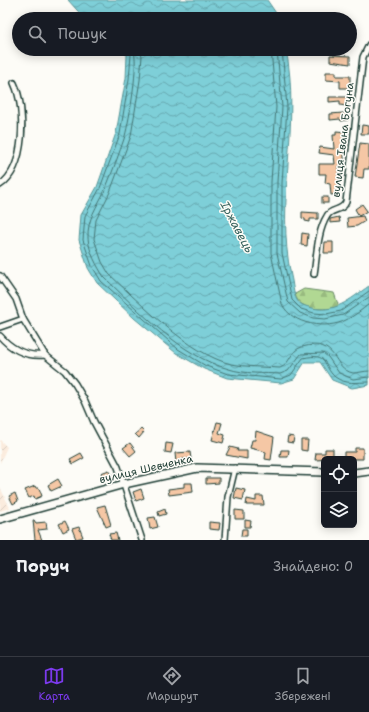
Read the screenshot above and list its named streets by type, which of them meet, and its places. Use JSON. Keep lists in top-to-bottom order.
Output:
{
  "streets": {
    "street": ["вулиця Івана Богуна", "вулиця Шевченка"]
  },
  "water": ["Іржавець"],
  "page": {
    "search": "Пошук",
    "heading": ["Поруч", "Знайдено: 0"],
    "nav": ["Карта", "Маршрут", "Збережені"]
  }
}
